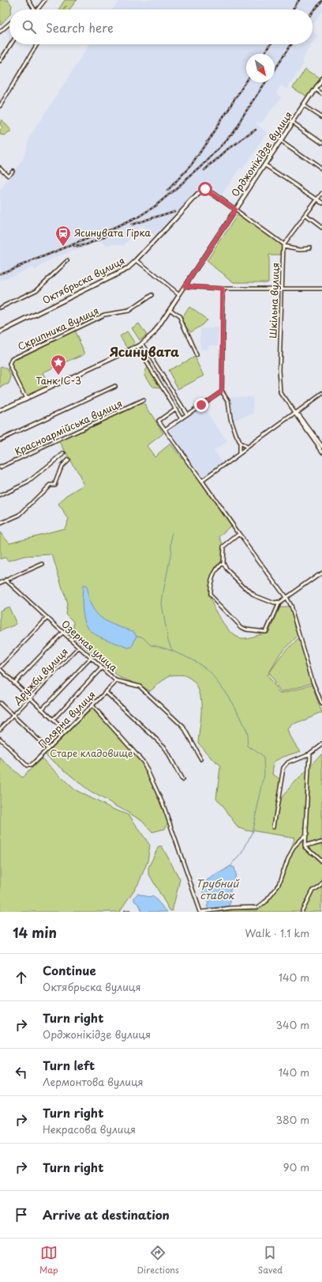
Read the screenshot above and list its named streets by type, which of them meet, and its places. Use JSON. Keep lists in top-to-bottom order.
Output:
{
  "streets": {
    "main road": ["Орджонікідзе вулиця", "Октябрьска вулиця"],
    "street": [
      "Шкільна вулиця",
      "Скрипника вулиця",
      "Красноармійська вулиця",
      "Озерная улица",
      "Дружби вулиця",
      "Полярна вулиця"
    ]
  },
  "crossings": [
    ["Орджонікідзе вулиця", "Октябрьска вулиця"],
    ["Орджонікідзе вулиця", "Скрипника вулиця"],
    ["Озерная улица", "Дружби вулиця"],
    ["Озерная улица", "Полярна вулиця"]
  ],
  "districts": ["Ясинувата"],
  "water": ["Трубний ставок"],
  "parks": ["Старе кладовище"],
  "places": {
    "station": ["Ясинувата Гірка"],
    "place": ["Танк ІС-3"]
  },
  "north": "bottom right",
  "page": {
    "search": "Search here",
    "heading": ["14 min", "Walk · 1.1 km"],
    "list": [
      ["Continue", "Октябрьска вулиця", "140 m"],
      ["Turn right", "Орджонікідзе вулиця", "340 m"],
      ["Turn left", "Лермонтова вулиця", "140 m"],
      ["Turn right", "Некрасова вулиця", "380 m"],
      ["Turn right", "90 m"],
      "Arrive at destination"
    ],
    "nav": ["Map", "Directions", "Saved"]
  }
}
